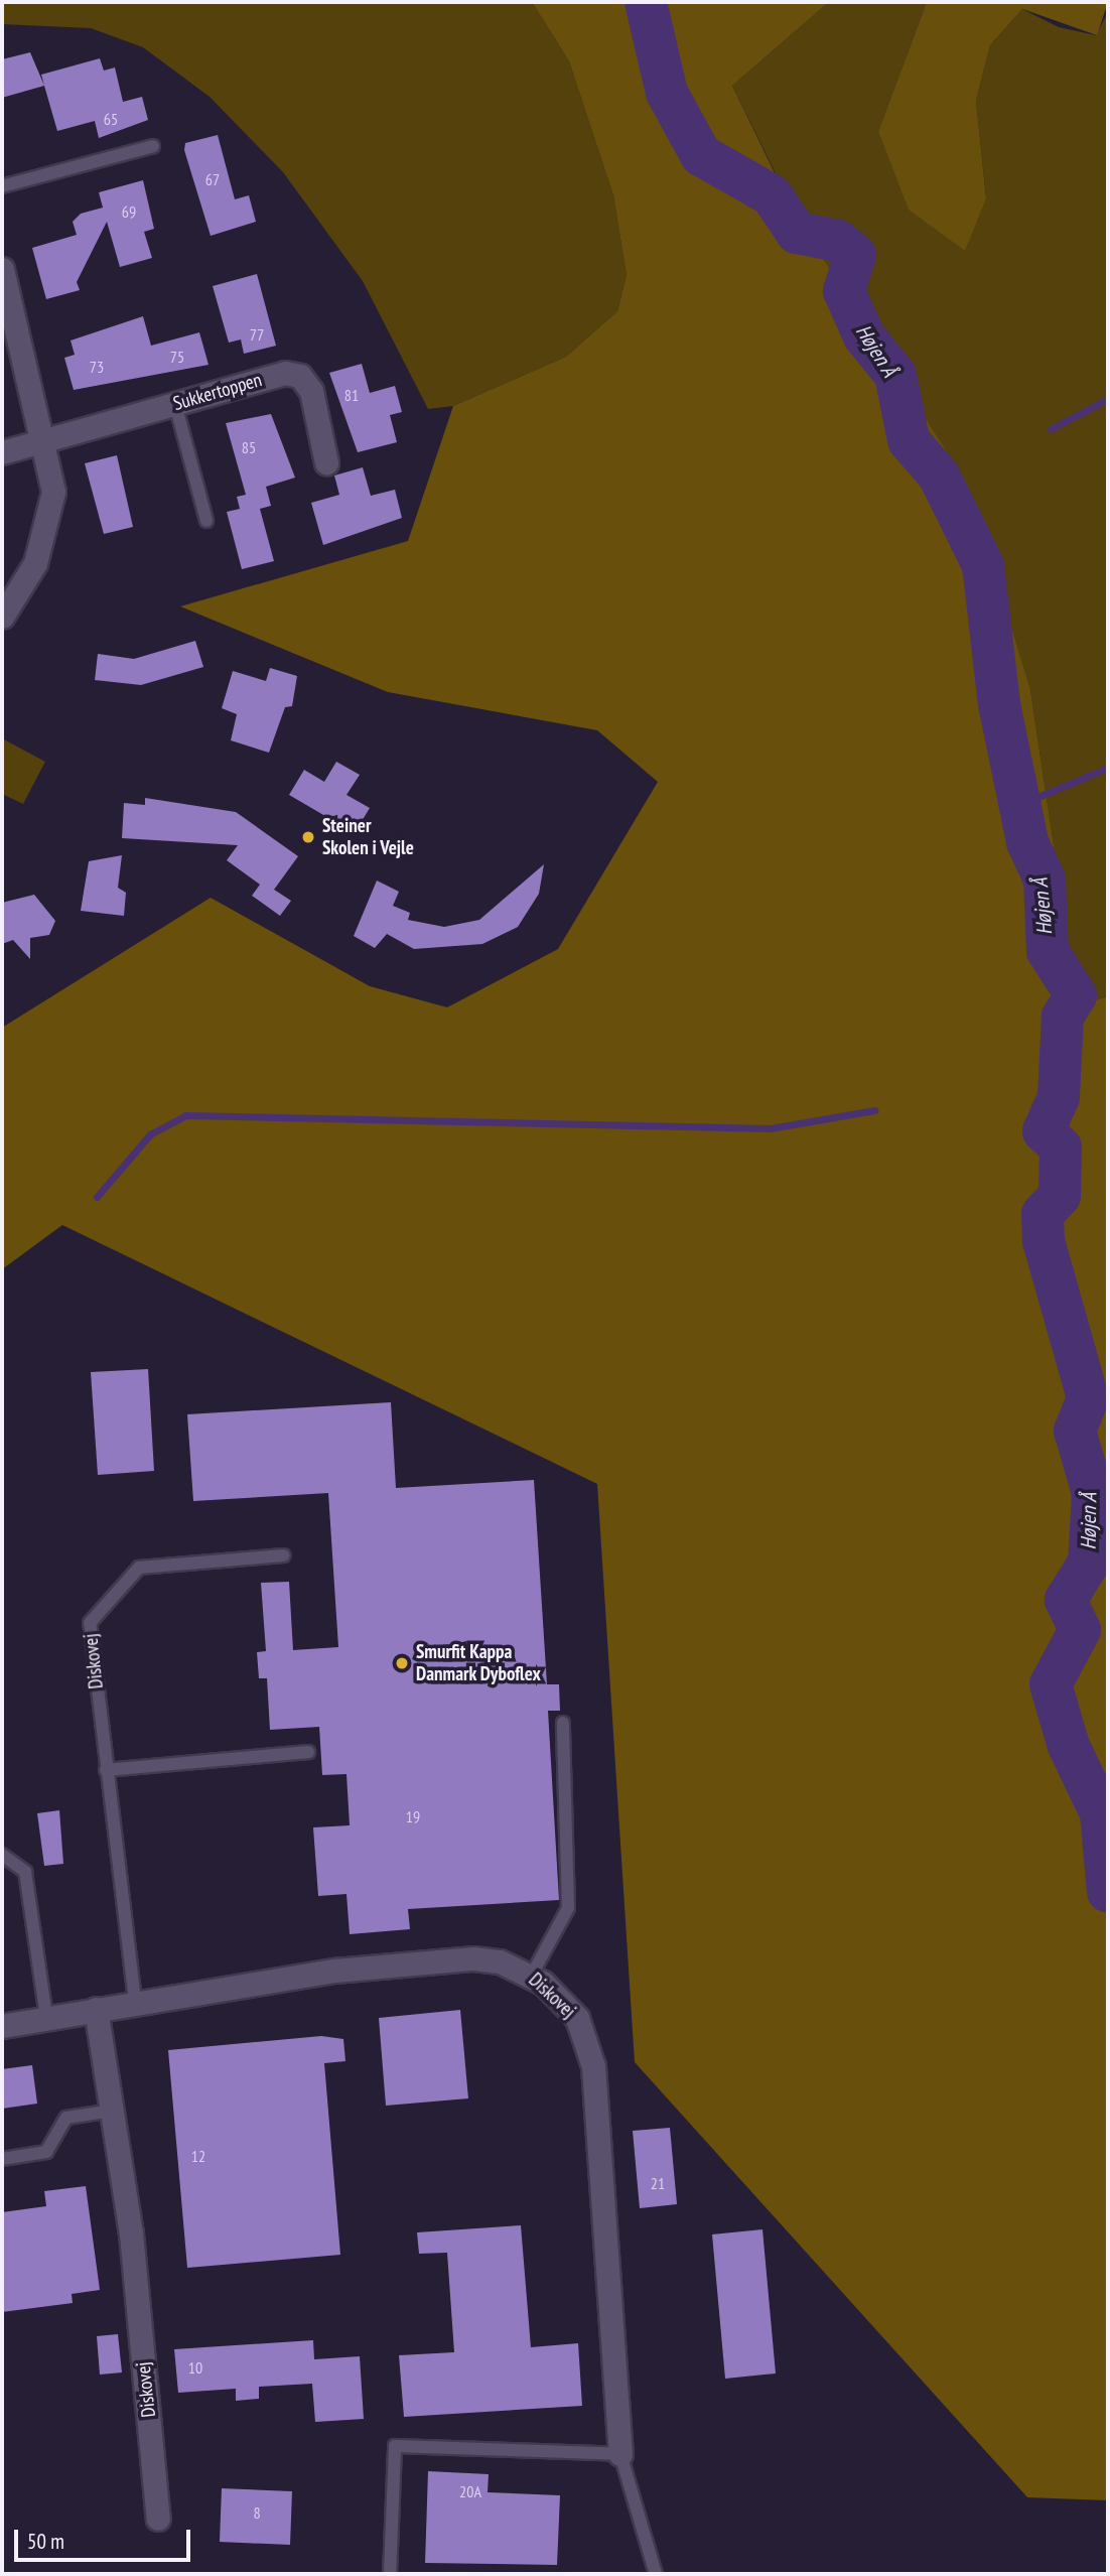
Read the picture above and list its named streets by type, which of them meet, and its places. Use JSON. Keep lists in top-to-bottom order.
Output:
{
  "streets": {
    "street": ["Sukkertoppen", "Diskovej"]
  },
  "water": ["Højen Å"],
  "places": ["Steiner Skolen i Vejle", "Smurfit Kappa Danmark Dyboflex"],
  "house_numbers": [
    "65",
    "67",
    "69",
    "77",
    "75",
    "73",
    "81",
    "85",
    "19",
    "12",
    "21",
    "10",
    "20A",
    "8"
  ],
  "scale_bar": "50 m"
}
